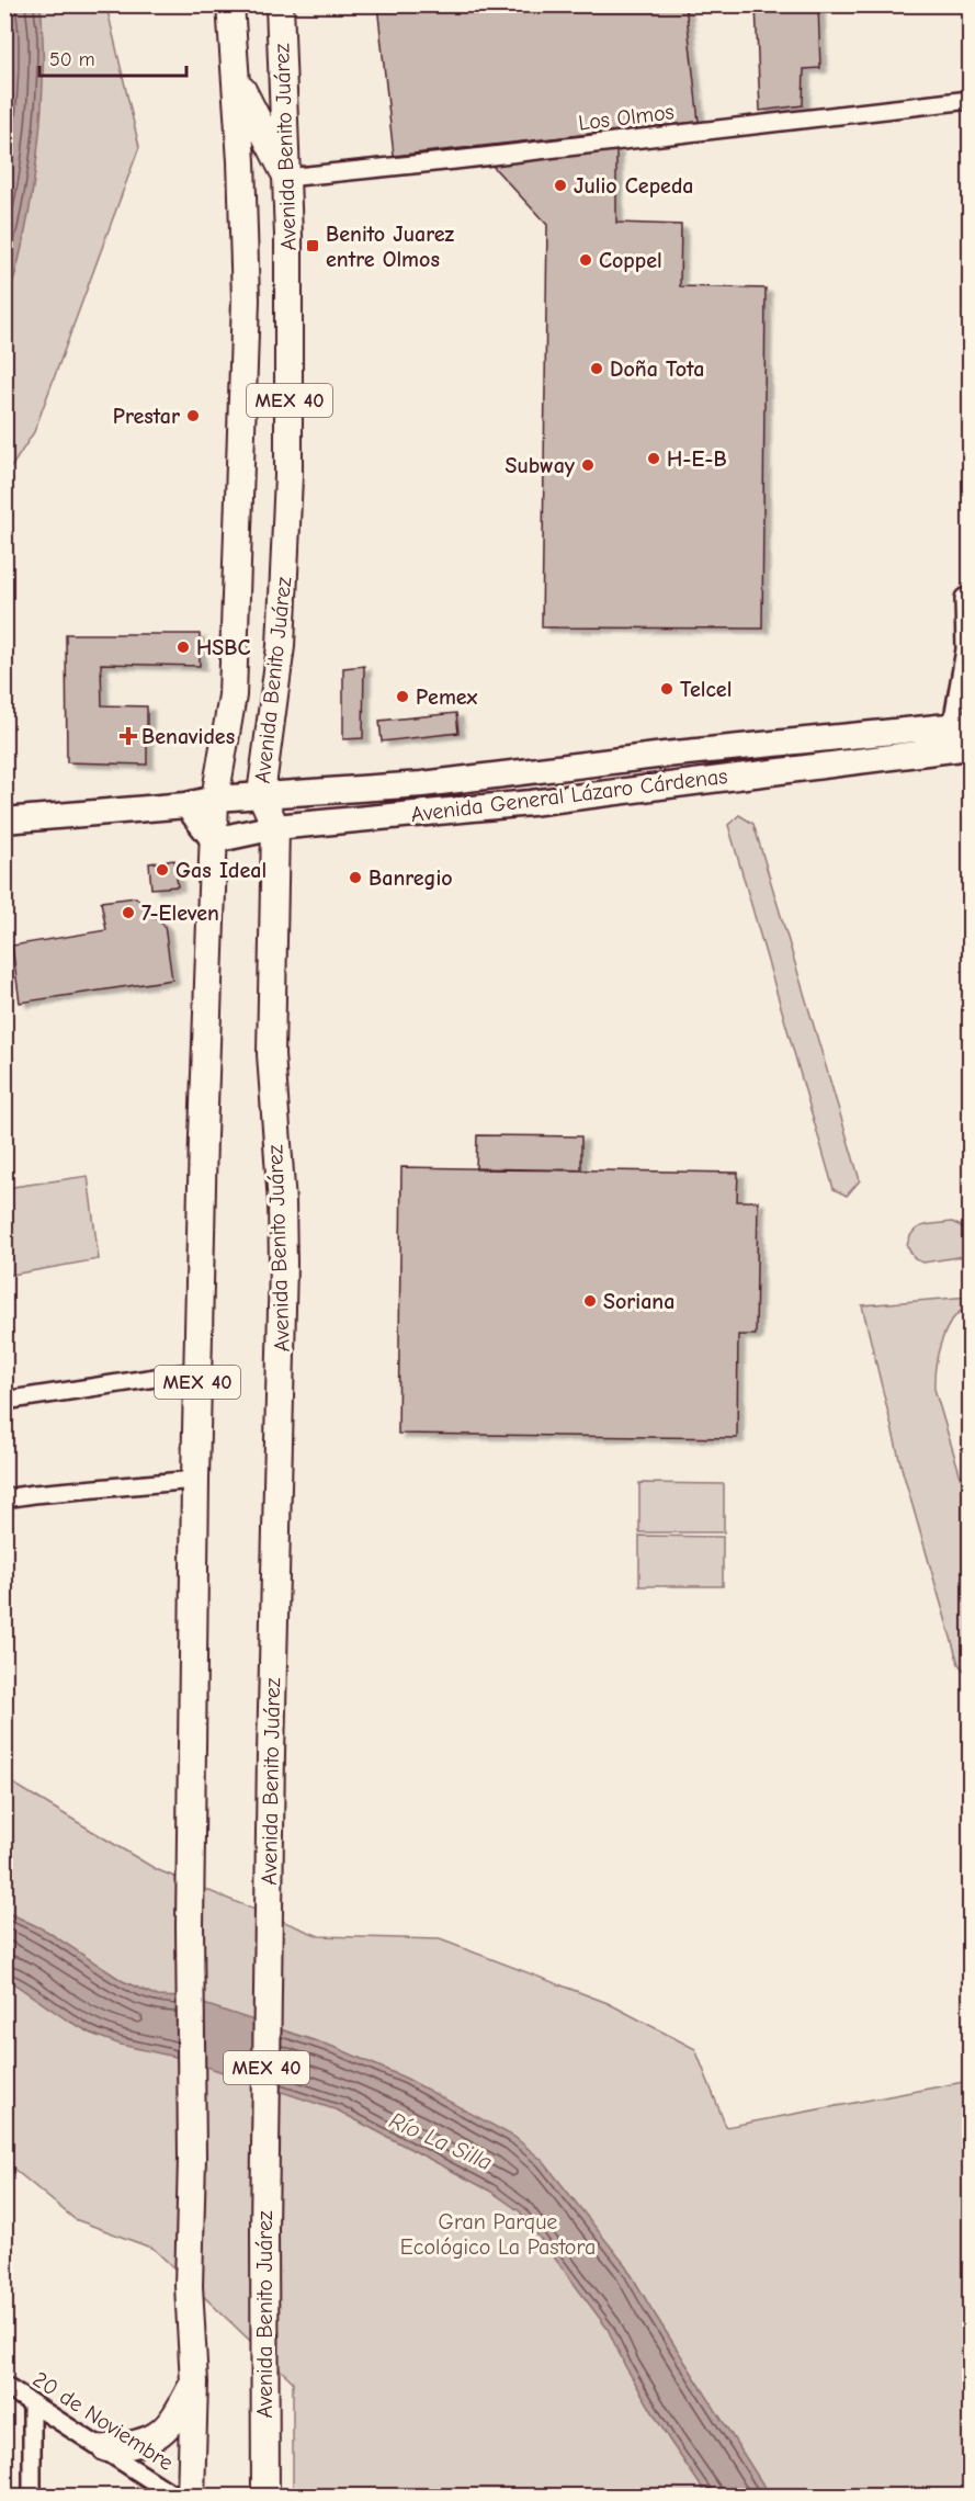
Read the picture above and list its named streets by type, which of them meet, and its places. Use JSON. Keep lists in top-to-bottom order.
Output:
{
  "streets": {
    "main road": ["Avenida Benito Juárez", "MEX 40"],
    "street": ["Los Olmos", "Avenida General Lázaro Cárdenas", "20 de Noviembre"]
  },
  "crossings": [
    ["Los Olmos", "Avenida Benito Juárez"],
    ["Avenida Benito Juárez", "Avenida General Lázaro Cárdenas"]
  ],
  "water": ["Río La Silla"],
  "parks": ["Gran Parque Ecológico La Pastora"],
  "places": {
    "other": [
      "Julio Cepeda",
      "Coppel",
      "Doña Tota",
      "Prestar",
      "H-E-B",
      "Subway",
      "HSBC",
      "Telcel",
      "Pemex",
      "Gas Ideal",
      "Banregio",
      "7-Eleven",
      "Soriana"
    ],
    "transit": ["Benito Juarez entre Olmos"],
    "health": ["Benavides"]
  },
  "scale_bar": "50 m"
}
